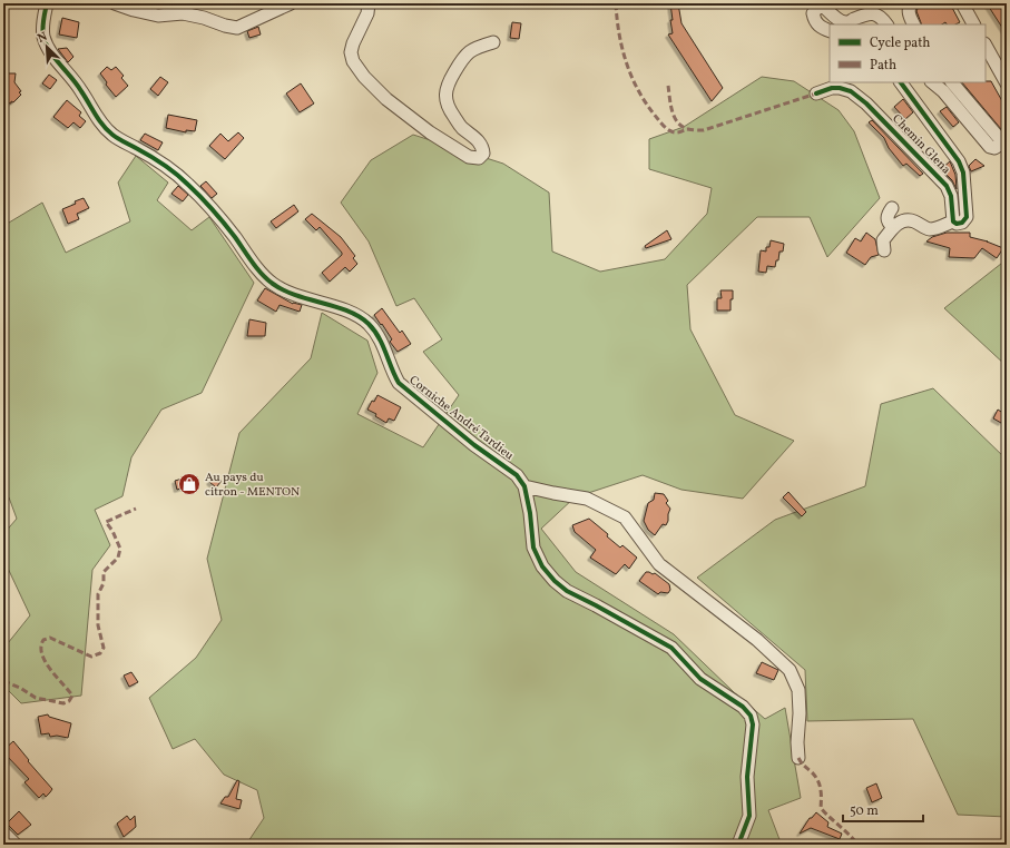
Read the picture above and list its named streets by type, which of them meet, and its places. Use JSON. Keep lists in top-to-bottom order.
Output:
{
  "streets": {
    "street": ["Chemin Glena", "Corniche André Tardieu"]
  },
  "places": {
    "shop": ["Au pays du citron - MENTON"]
  },
  "legend": ["Cycle path", "Path"],
  "scale_bar": "50 m",
  "north": "top left"
}
